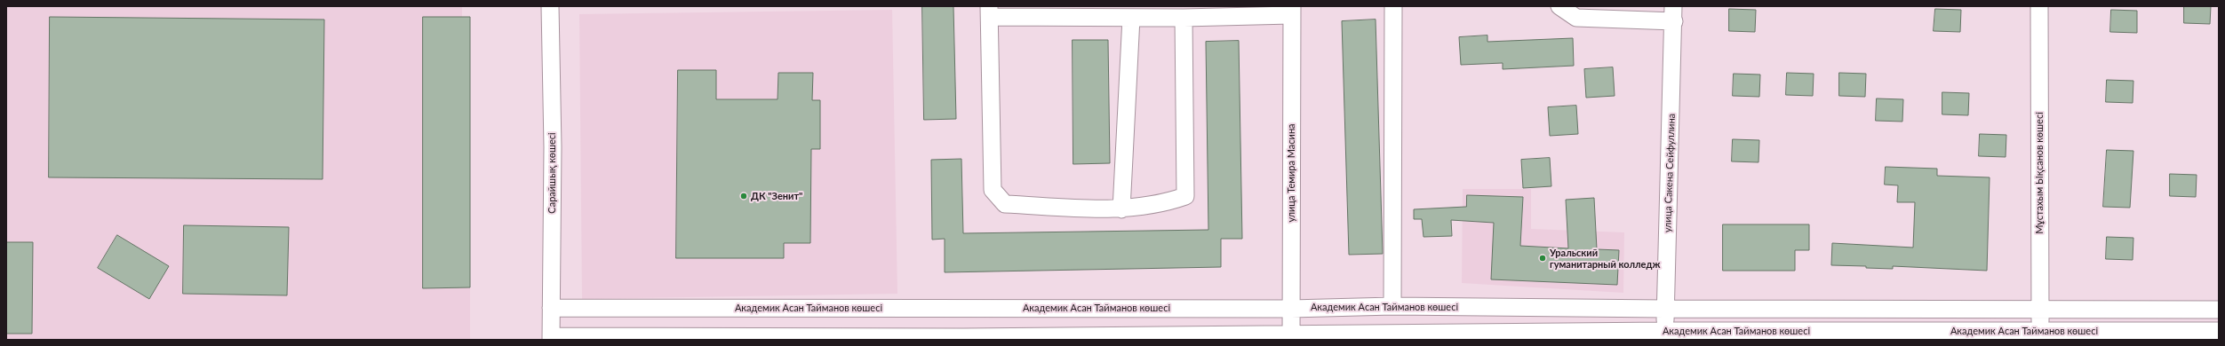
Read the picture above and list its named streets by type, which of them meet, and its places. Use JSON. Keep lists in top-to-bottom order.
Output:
{
  "streets": {
    "street": [
      "Сарайшық көшесі",
      "улица Темира Масина",
      "улица Сакена Сейфуллина",
      "Мұстахым Ықсанов көшесі",
      "Академик Асан Тайманов көшесі"
    ]
  },
  "crossings": [
    ["Сарайшық көшесі", "Академик Асан Тайманов көшесі"],
    ["улица Темира Масина", "Академик Асан Тайманов көшесі"],
    ["улица Сакена Сейфуллина", "Академик Асан Тайманов көшесі"],
    ["Мұстахым Ықсанов көшесі", "Академик Асан Тайманов көшесі"]
  ],
  "places": ["ДК \"Зенит\"", "Уральский гуманитарный колледж"]
}
